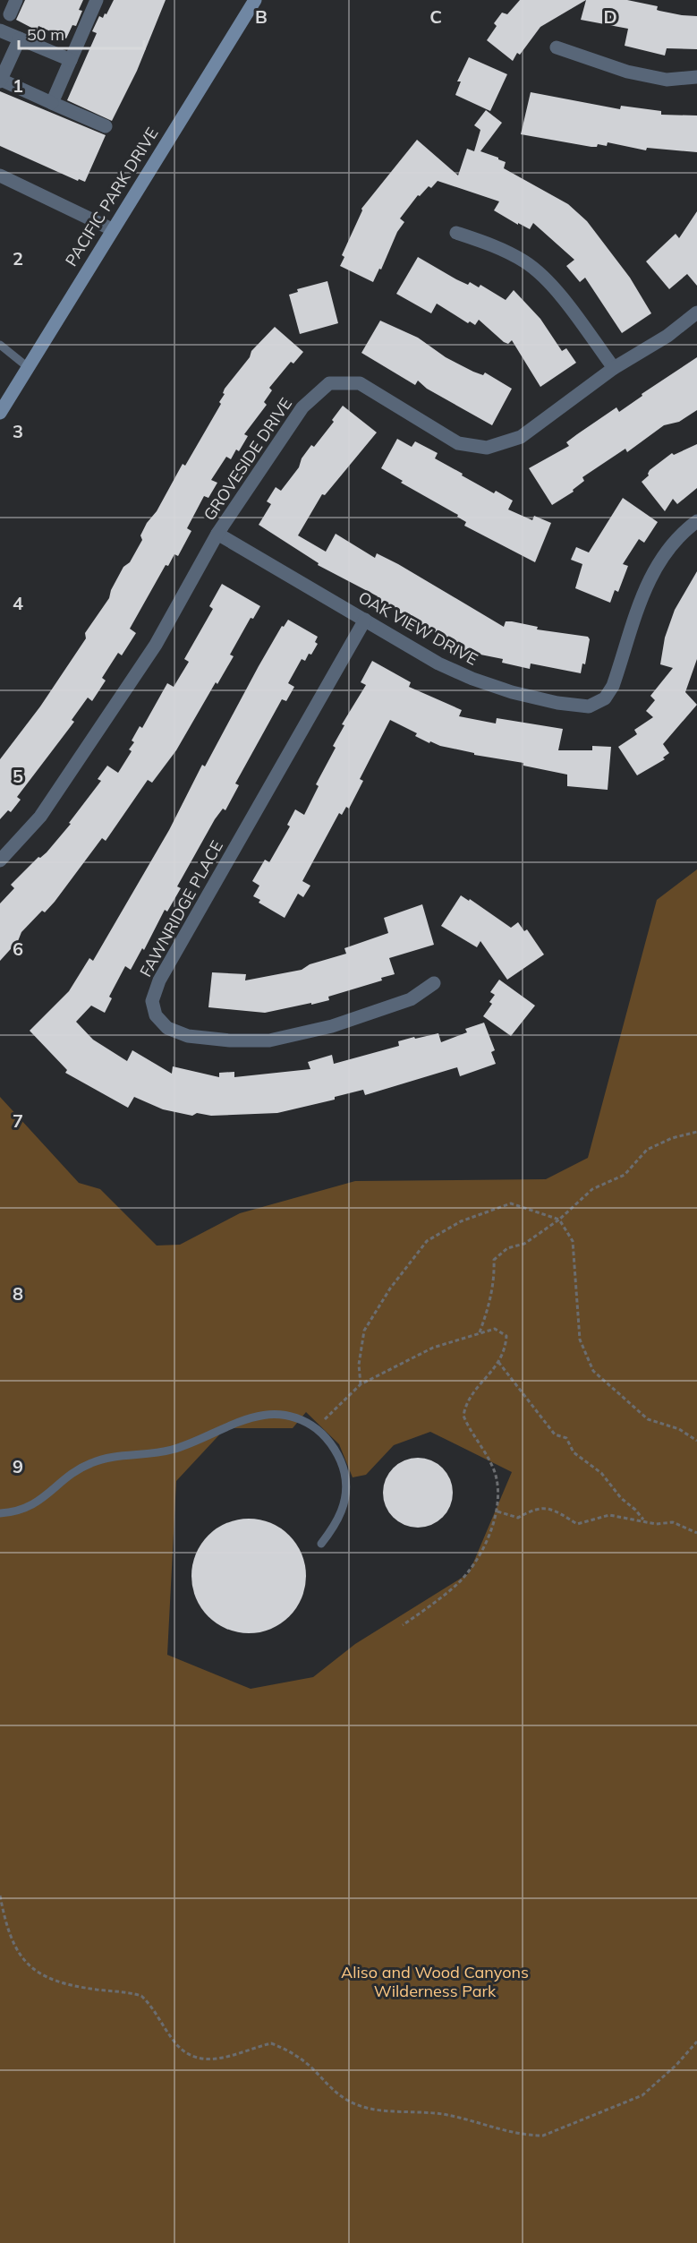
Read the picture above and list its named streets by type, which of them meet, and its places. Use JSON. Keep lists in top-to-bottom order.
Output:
{
  "streets": {
    "main road": ["PACIFIC PARK DRIVE"],
    "street": ["GROVESIDE DRIVE", "OAK VIEW DRIVE", "FAWNRIDGE PLACE"]
  },
  "crossings": [
    ["GROVESIDE DRIVE", "OAK VIEW DRIVE"],
    ["OAK VIEW DRIVE", "FAWNRIDGE PLACE"]
  ],
  "parks": ["Aliso and Wood Canyons Wilderness Park"],
  "scale_bar": "50 m",
  "grid": {
    "columns": ["B", "C", "D"],
    "rows": [
      "1",
      "2",
      "3",
      "4",
      "5",
      "6",
      "7",
      "8",
      "9"
    ]
  }
}
